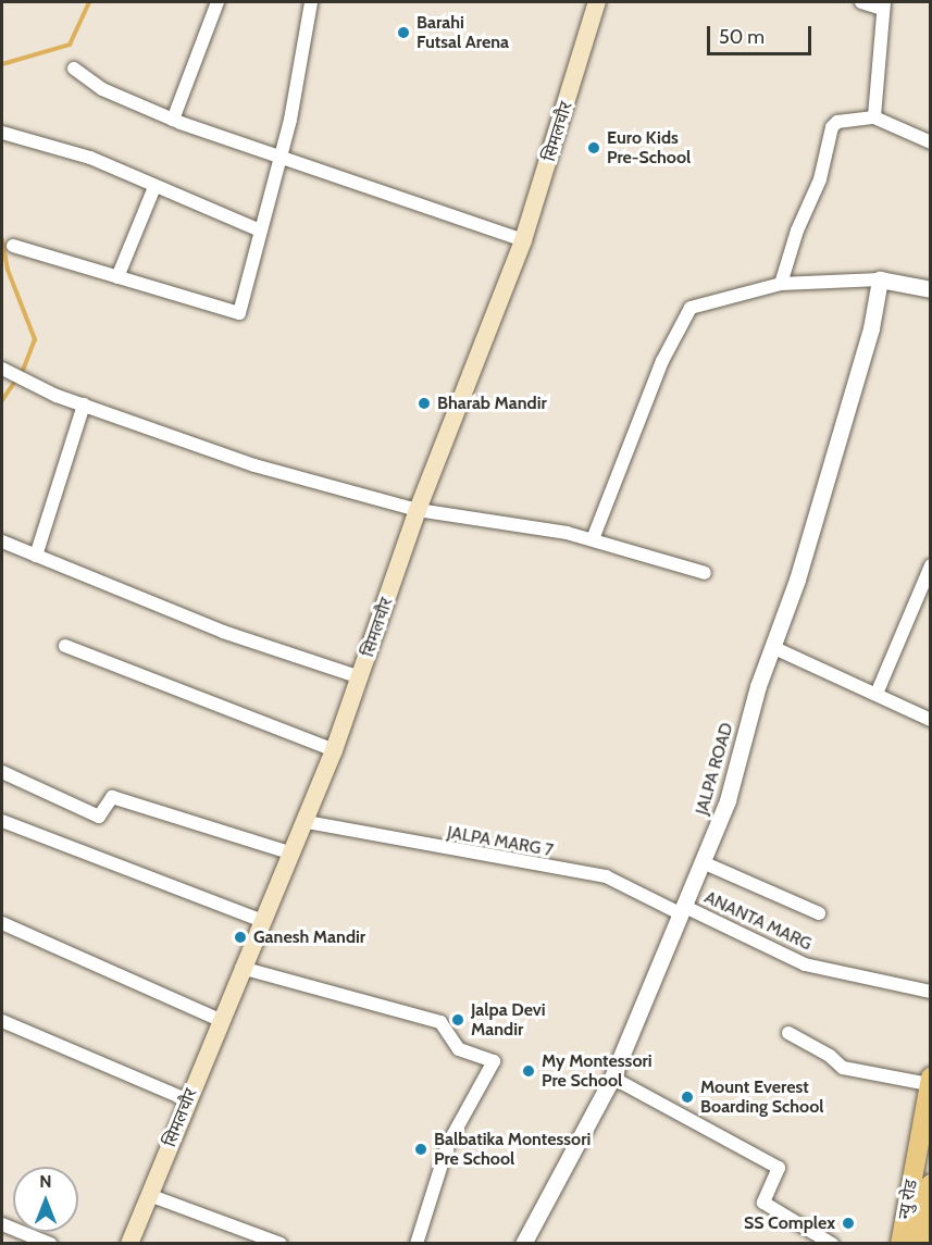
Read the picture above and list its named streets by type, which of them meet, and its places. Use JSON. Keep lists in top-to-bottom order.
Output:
{
  "streets": {
    "main road": ["सिमलचौर", "न्यु रोड"],
    "street": ["JALPA ROAD", "JALPA MARG 7", "ANANTA MARG"]
  },
  "crossings": [
    ["सिमलचौर", "JALPA MARG 7"],
    ["JALPA ROAD", "JALPA MARG 7"],
    ["JALPA ROAD", "ANANTA MARG"],
    ["JALPA MARG 7", "ANANTA MARG"]
  ],
  "places": [
    "Barahi Futsal Arena",
    "Euro Kids Pre-School",
    "Bharab Mandir",
    "Ganesh Mandir",
    "Jalpa Devi Mandir",
    "My Montessori Pre School",
    "Mount Everest Boarding School",
    "Balbatika Montessori Pre School",
    "SS Complex"
  ],
  "scale_bar": "50 m",
  "north": "top"
}
